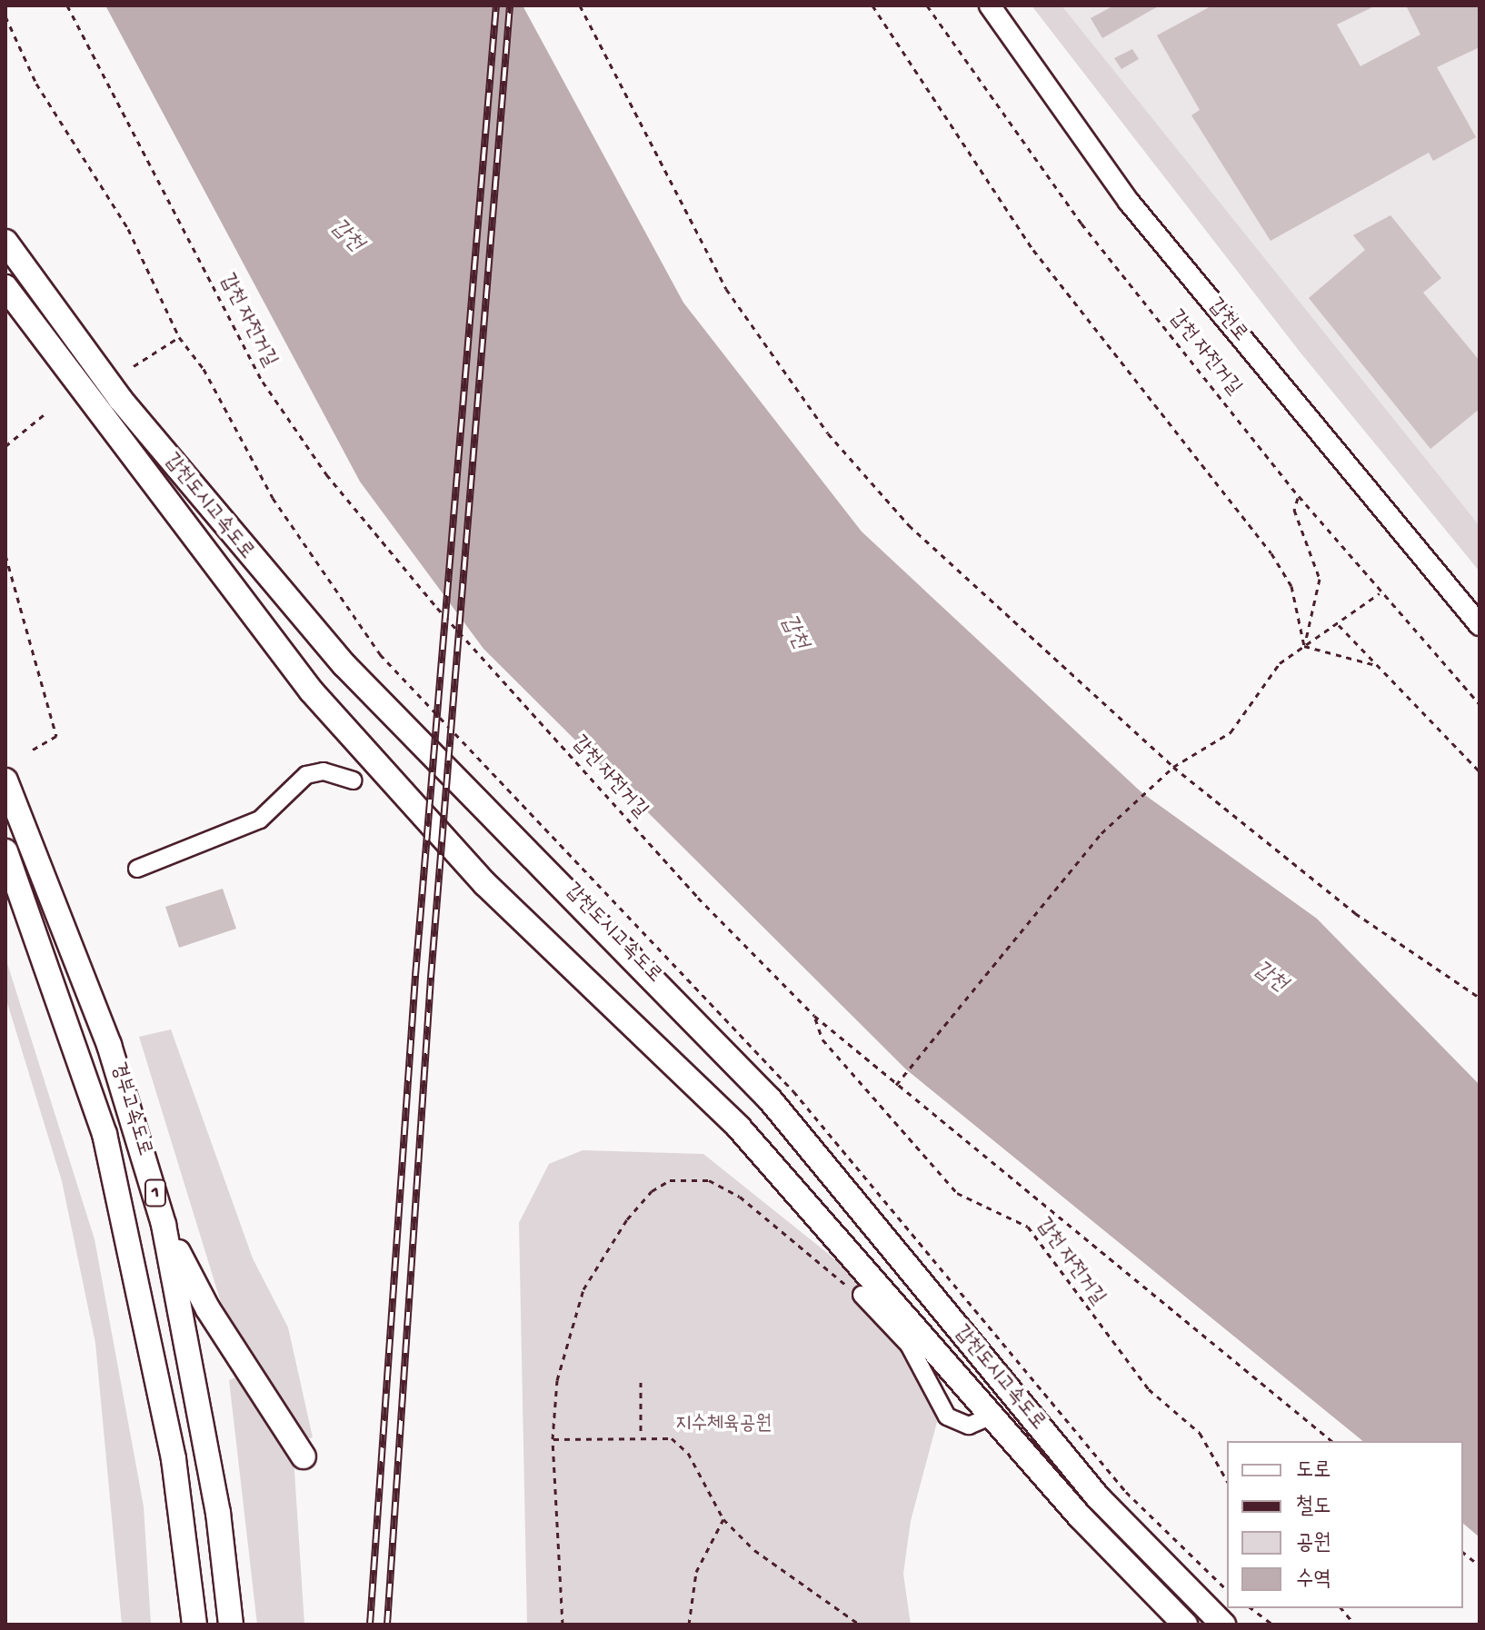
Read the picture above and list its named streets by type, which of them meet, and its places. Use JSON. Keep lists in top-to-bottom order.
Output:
{
  "streets": {
    "highway": ["갑천도시고속도로", "경부고속도로", "1"],
    "main road": ["갑천로"],
    "path": ["갑천 자전거길"]
  },
  "water": ["갑천"],
  "parks": ["지수체육공원"],
  "legend": [
    "도로",
    "철도",
    "공원",
    "수역"
  ]
}
